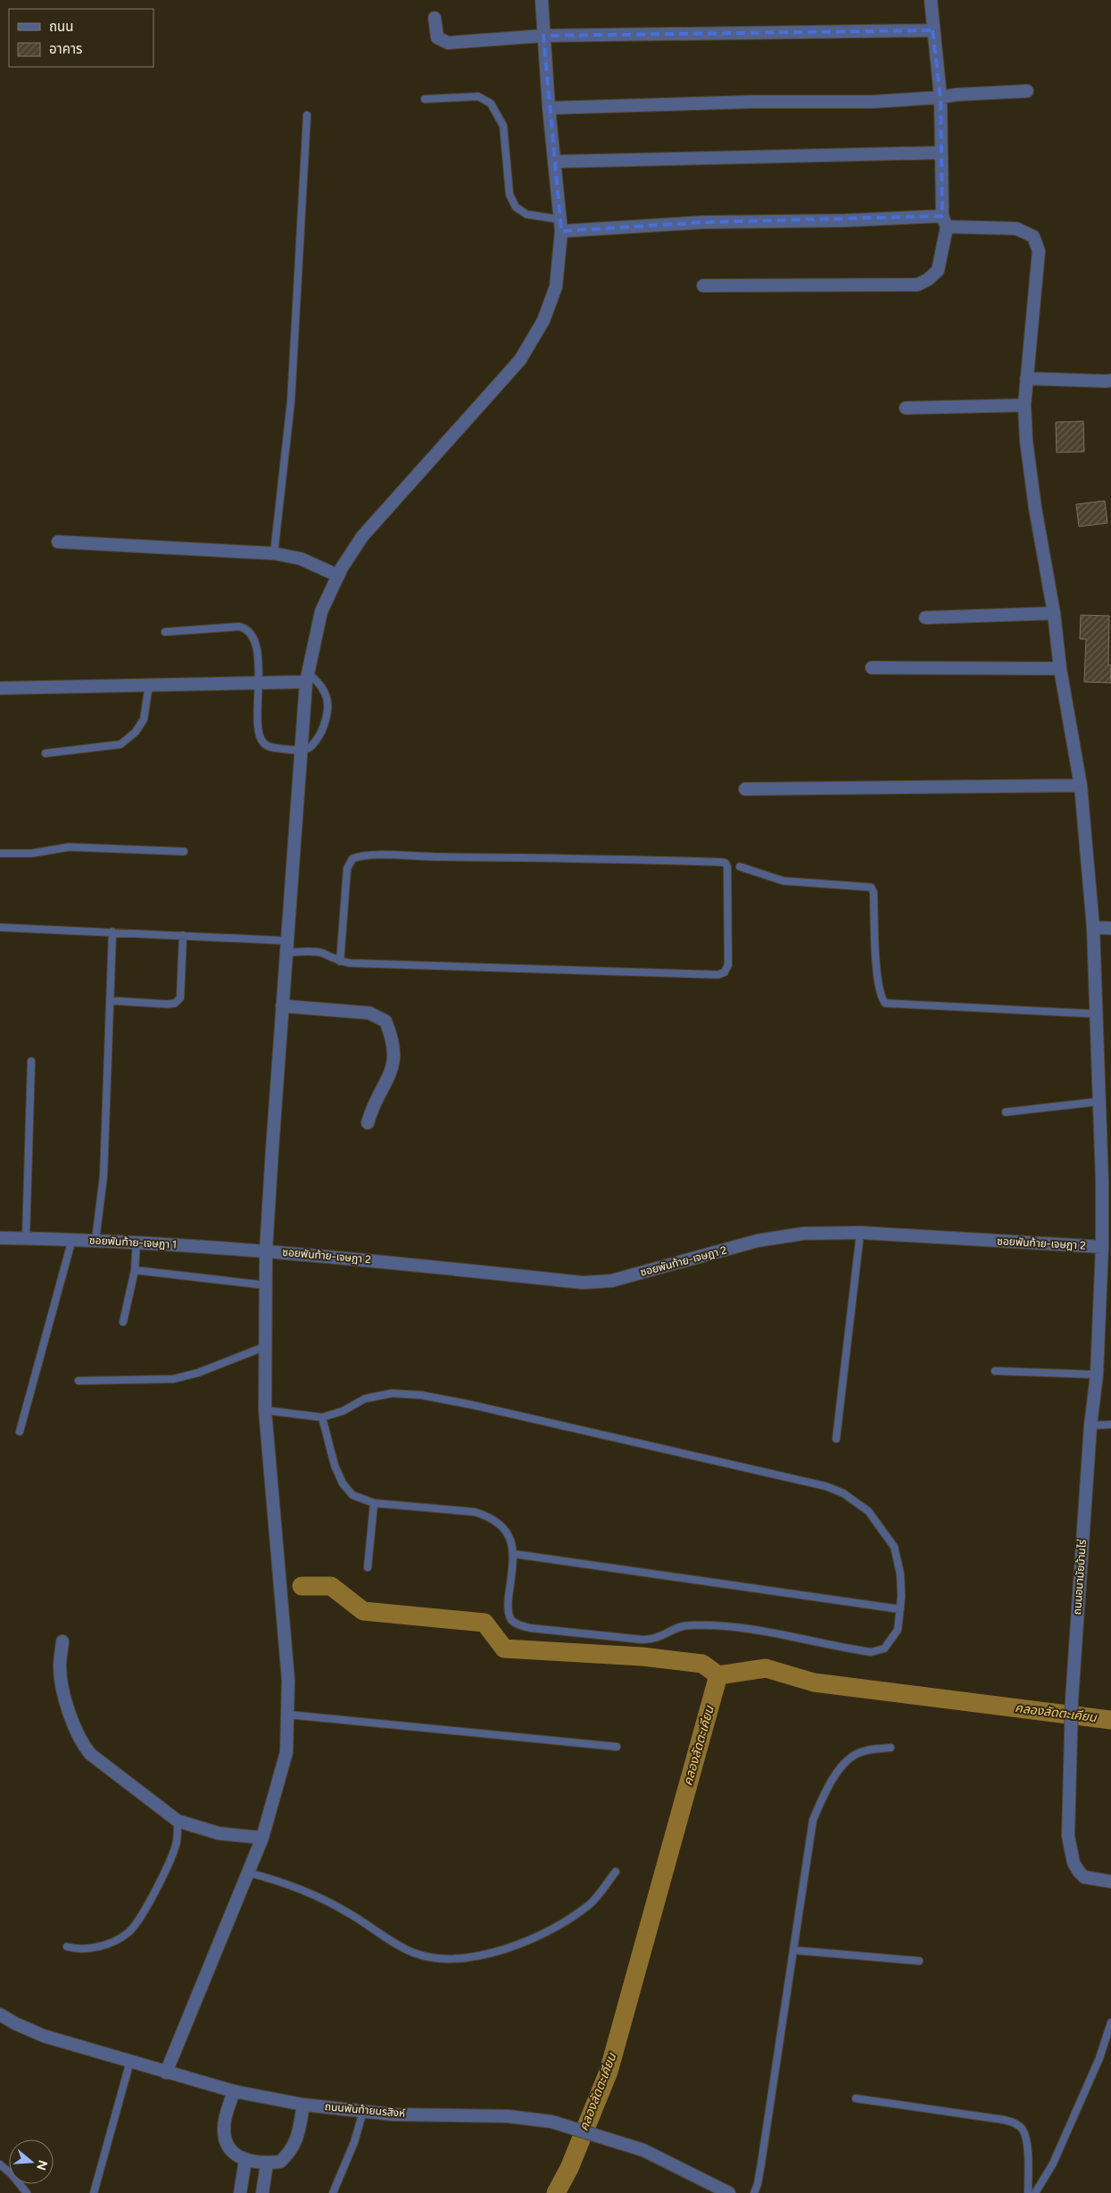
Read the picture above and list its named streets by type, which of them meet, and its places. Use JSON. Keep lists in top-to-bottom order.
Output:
{
  "streets": {
    "street": [
      "ซอยพันท้าย-เจษฎา 1",
      "ซอยพันท้าย-เจษฎา 2",
      "ถนนอนามัยบ้านไร่",
      "ถนนพันท้ายนรสิงห์"
    ]
  },
  "crossings": [
    ["ซอยพันท้าย-เจษฎา 1", "ซอยพันท้าย-เจษฎา 2"],
    ["ซอยพันท้าย-เจษฎา 2", "ถนนอนามัยบ้านไร่"]
  ],
  "water": ["คลองลัดตะเคียน"],
  "legend": ["ถนน", "อาคาร"],
  "north": "right"
}
